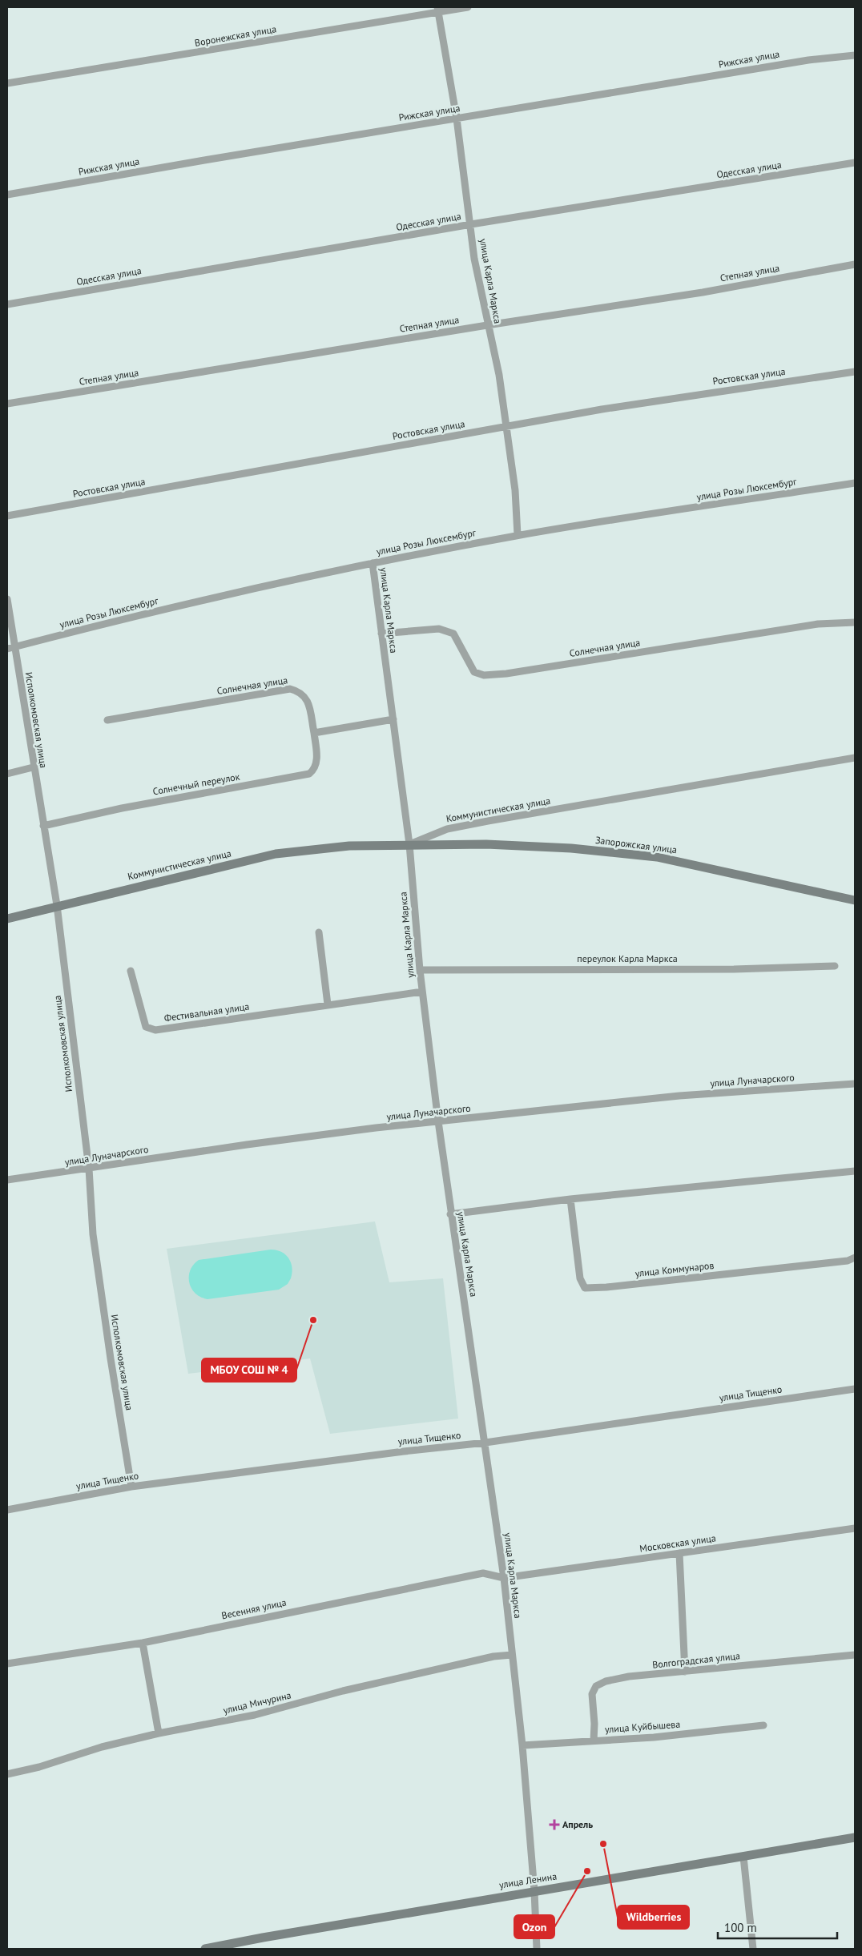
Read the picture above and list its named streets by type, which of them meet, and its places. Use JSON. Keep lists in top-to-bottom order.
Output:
{
  "streets": {
    "main road": ["Коммунистическая улица", "Запорожская улица", "улица Ленина"],
    "street": [
      "Воронежская улица",
      "Рижская улица",
      "Одесская улица",
      "Степная улица",
      "улица Карла Маркса",
      "Ростовская улица",
      "улица Розы Люксембург",
      "Солнечная улица",
      "Исполкомовская улица",
      "Солнечный переулок",
      "переулок Карла Маркса",
      "Фестивальная улица",
      "улица Луначарского",
      "улица Коммунаров",
      "улица Тищенко",
      "Московская улица",
      "Весенняя улица",
      "Волгоградская улица",
      "улица Мичурина",
      "улица Куйбышева"
    ]
  },
  "crossings": [
    ["Воронежская улица", "улица Карла Маркса"],
    ["Рижская улица", "улица Карла Маркса"],
    ["Одесская улица", "улица Карла Маркса"],
    ["Степная улица", "улица Карла Маркса"],
    ["улица Карла Маркса", "Ростовская улица"],
    ["улица Карла Маркса", "улица Розы Люксембург"],
    ["улица Карла Маркса", "Солнечная улица"],
    ["улица Карла Маркса", "Коммунистическая улица"],
    ["улица Карла Маркса", "Запорожская улица"],
    ["улица Карла Маркса", "переулок Карла Маркса"],
    ["улица Карла Маркса", "Фестивальная улица"],
    ["улица Карла Маркса", "улица Луначарского"],
    ["улица Карла Маркса", "улица Тищенко"],
    ["улица Карла Маркса", "Московская улица"],
    ["улица Карла Маркса", "Весенняя улица"],
    ["улица Карла Маркса", "улица Мичурина"],
    ["улица Карла Маркса", "улица Куйбышева"],
    ["улица Карла Маркса", "улица Ленина"],
    ["улица Розы Люксембург", "Исполкомовская улица"],
    ["Солнечная улица", "Солнечный переулок"],
    ["Исполкомовская улица", "Солнечный переулок"],
    ["Исполкомовская улица", "Коммунистическая улица"],
    ["Исполкомовская улица", "улица Луначарского"],
    ["Исполкомовская улица", "улица Тищенко"],
    ["Коммунистическая улица", "Запорожская улица"],
    ["Московская улица", "Весенняя улица"],
    ["Волгоградская улица", "улица Куйбышева"]
  ],
  "places": {
    "other": ["МБОУ СОШ № 4", "Wildberries", "Ozon"],
    "health": ["Апрель"]
  },
  "scale_bar": "100 m"
}
